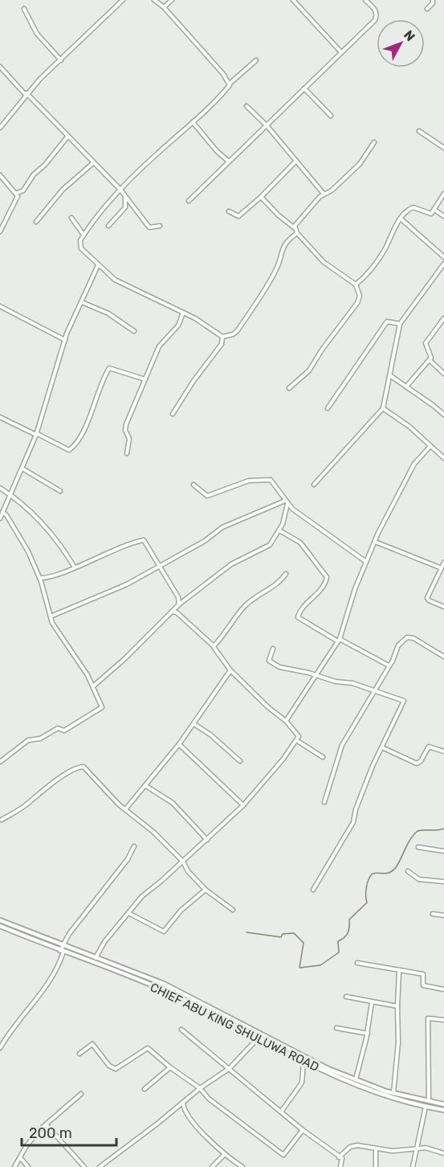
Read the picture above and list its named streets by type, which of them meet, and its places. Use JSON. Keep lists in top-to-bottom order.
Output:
{
  "streets": {
    "street": ["CHIEF ABU KING SHULUWA ROAD"]
  },
  "scale_bar": "200 m",
  "north": "top right"
}
